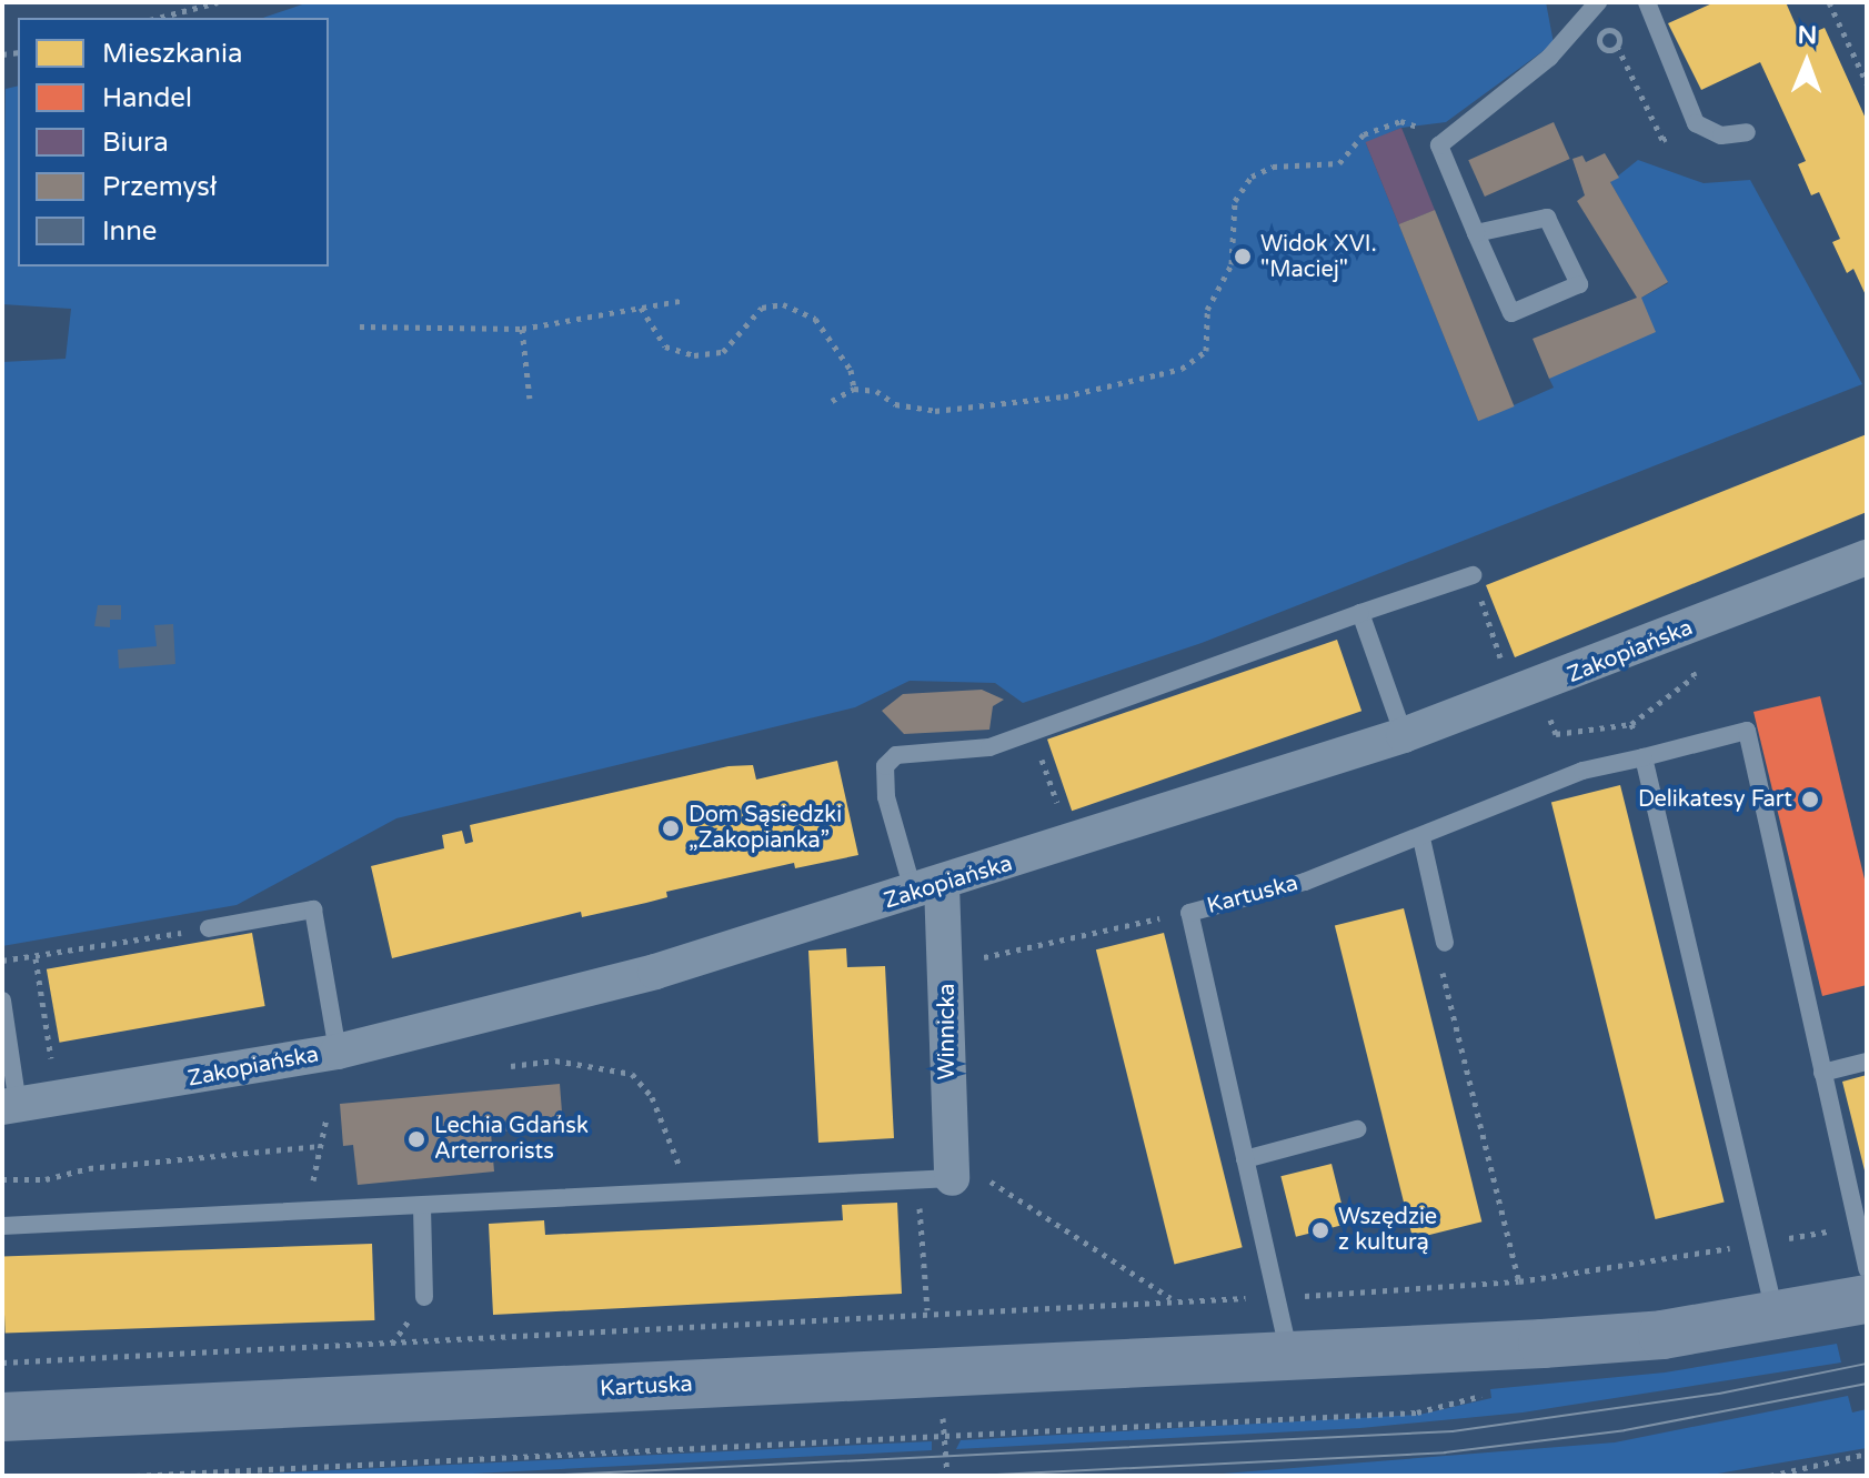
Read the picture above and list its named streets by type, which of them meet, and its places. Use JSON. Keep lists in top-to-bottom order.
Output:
{
  "streets": {
    "main road": ["Kartuska"],
    "street": ["Zakopiańska", "Winnicka"]
  },
  "crossings": [
    ["Zakopiańska", "Winnicka"]
  ],
  "places": [
    "Widok XVI. \"Maciej\"",
    "Delikatesy Fart",
    "Dom Sąsiedzki „Zakopianka”",
    "Lechia Gdańsk Arterrorists",
    "Wszędzie z kulturą"
  ],
  "legend": [
    "Mieszkania",
    "Handel",
    "Biura",
    "Przemysł",
    "Inne"
  ],
  "north": "top"
}
